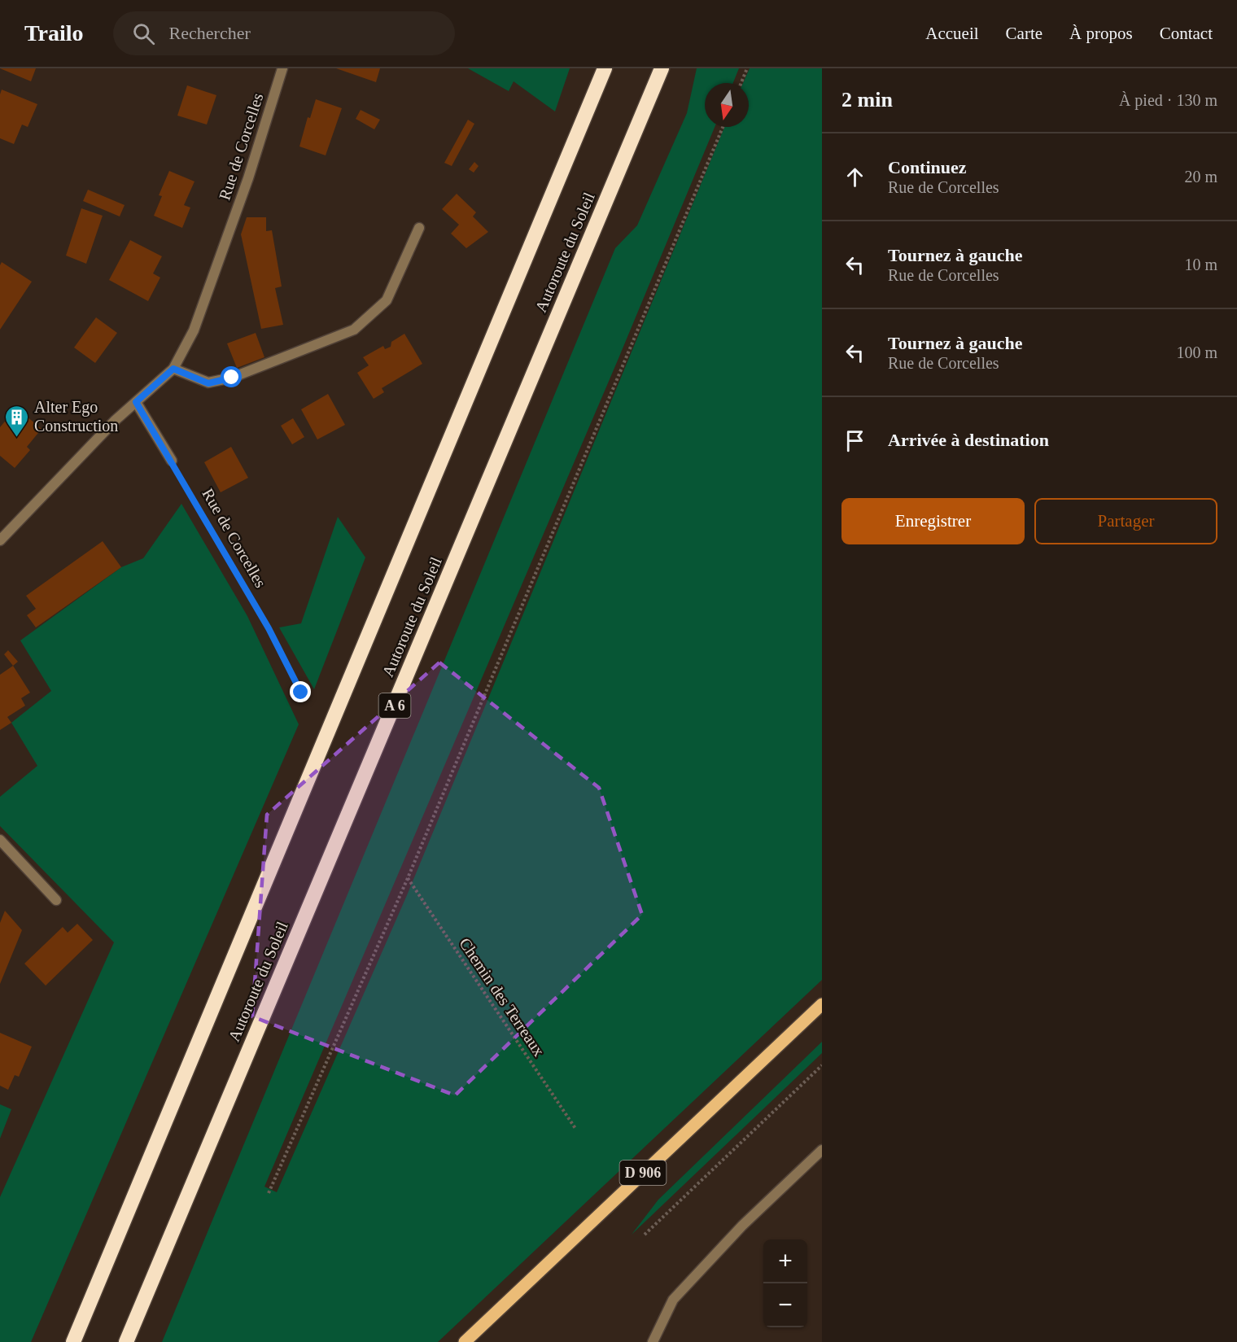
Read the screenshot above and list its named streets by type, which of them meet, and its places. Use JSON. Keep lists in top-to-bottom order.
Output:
{
  "streets": {
    "highway": ["Autoroute du Soleil", "A 6"],
    "main road": ["D 906"],
    "street": ["Rue de Corcelles"],
    "path": ["Chemin des Terreaux"]
  },
  "places": {
    "building": ["Alter Ego Construction"]
  },
  "north": "bottom",
  "page": {
    "header": "Trailo",
    "search": "Rechercher",
    "nav": [
      "Accueil",
      "Carte",
      "À propos",
      "Contact"
    ],
    "heading": ["2 min", "À pied · 130 m"],
    "list": [
      ["Continuez", "Rue de Corcelles", "20 m"],
      ["Tournez à gauche", "Rue de Corcelles", "10 m"],
      ["Tournez à gauche", "Rue de Corcelles", "100 m"],
      "Arrivée à destination"
    ],
    "buttons": ["Enregistrer", "Partager"],
    "map_buttons": ["+", "−"]
  }
}
